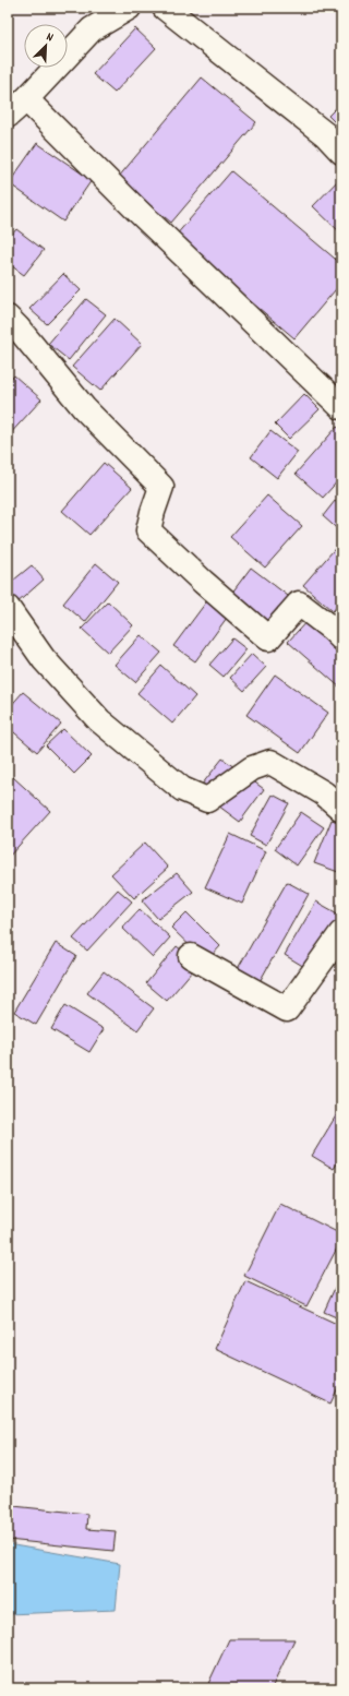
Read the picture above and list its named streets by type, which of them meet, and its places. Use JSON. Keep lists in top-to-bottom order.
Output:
{
  "north": "top right"
}
